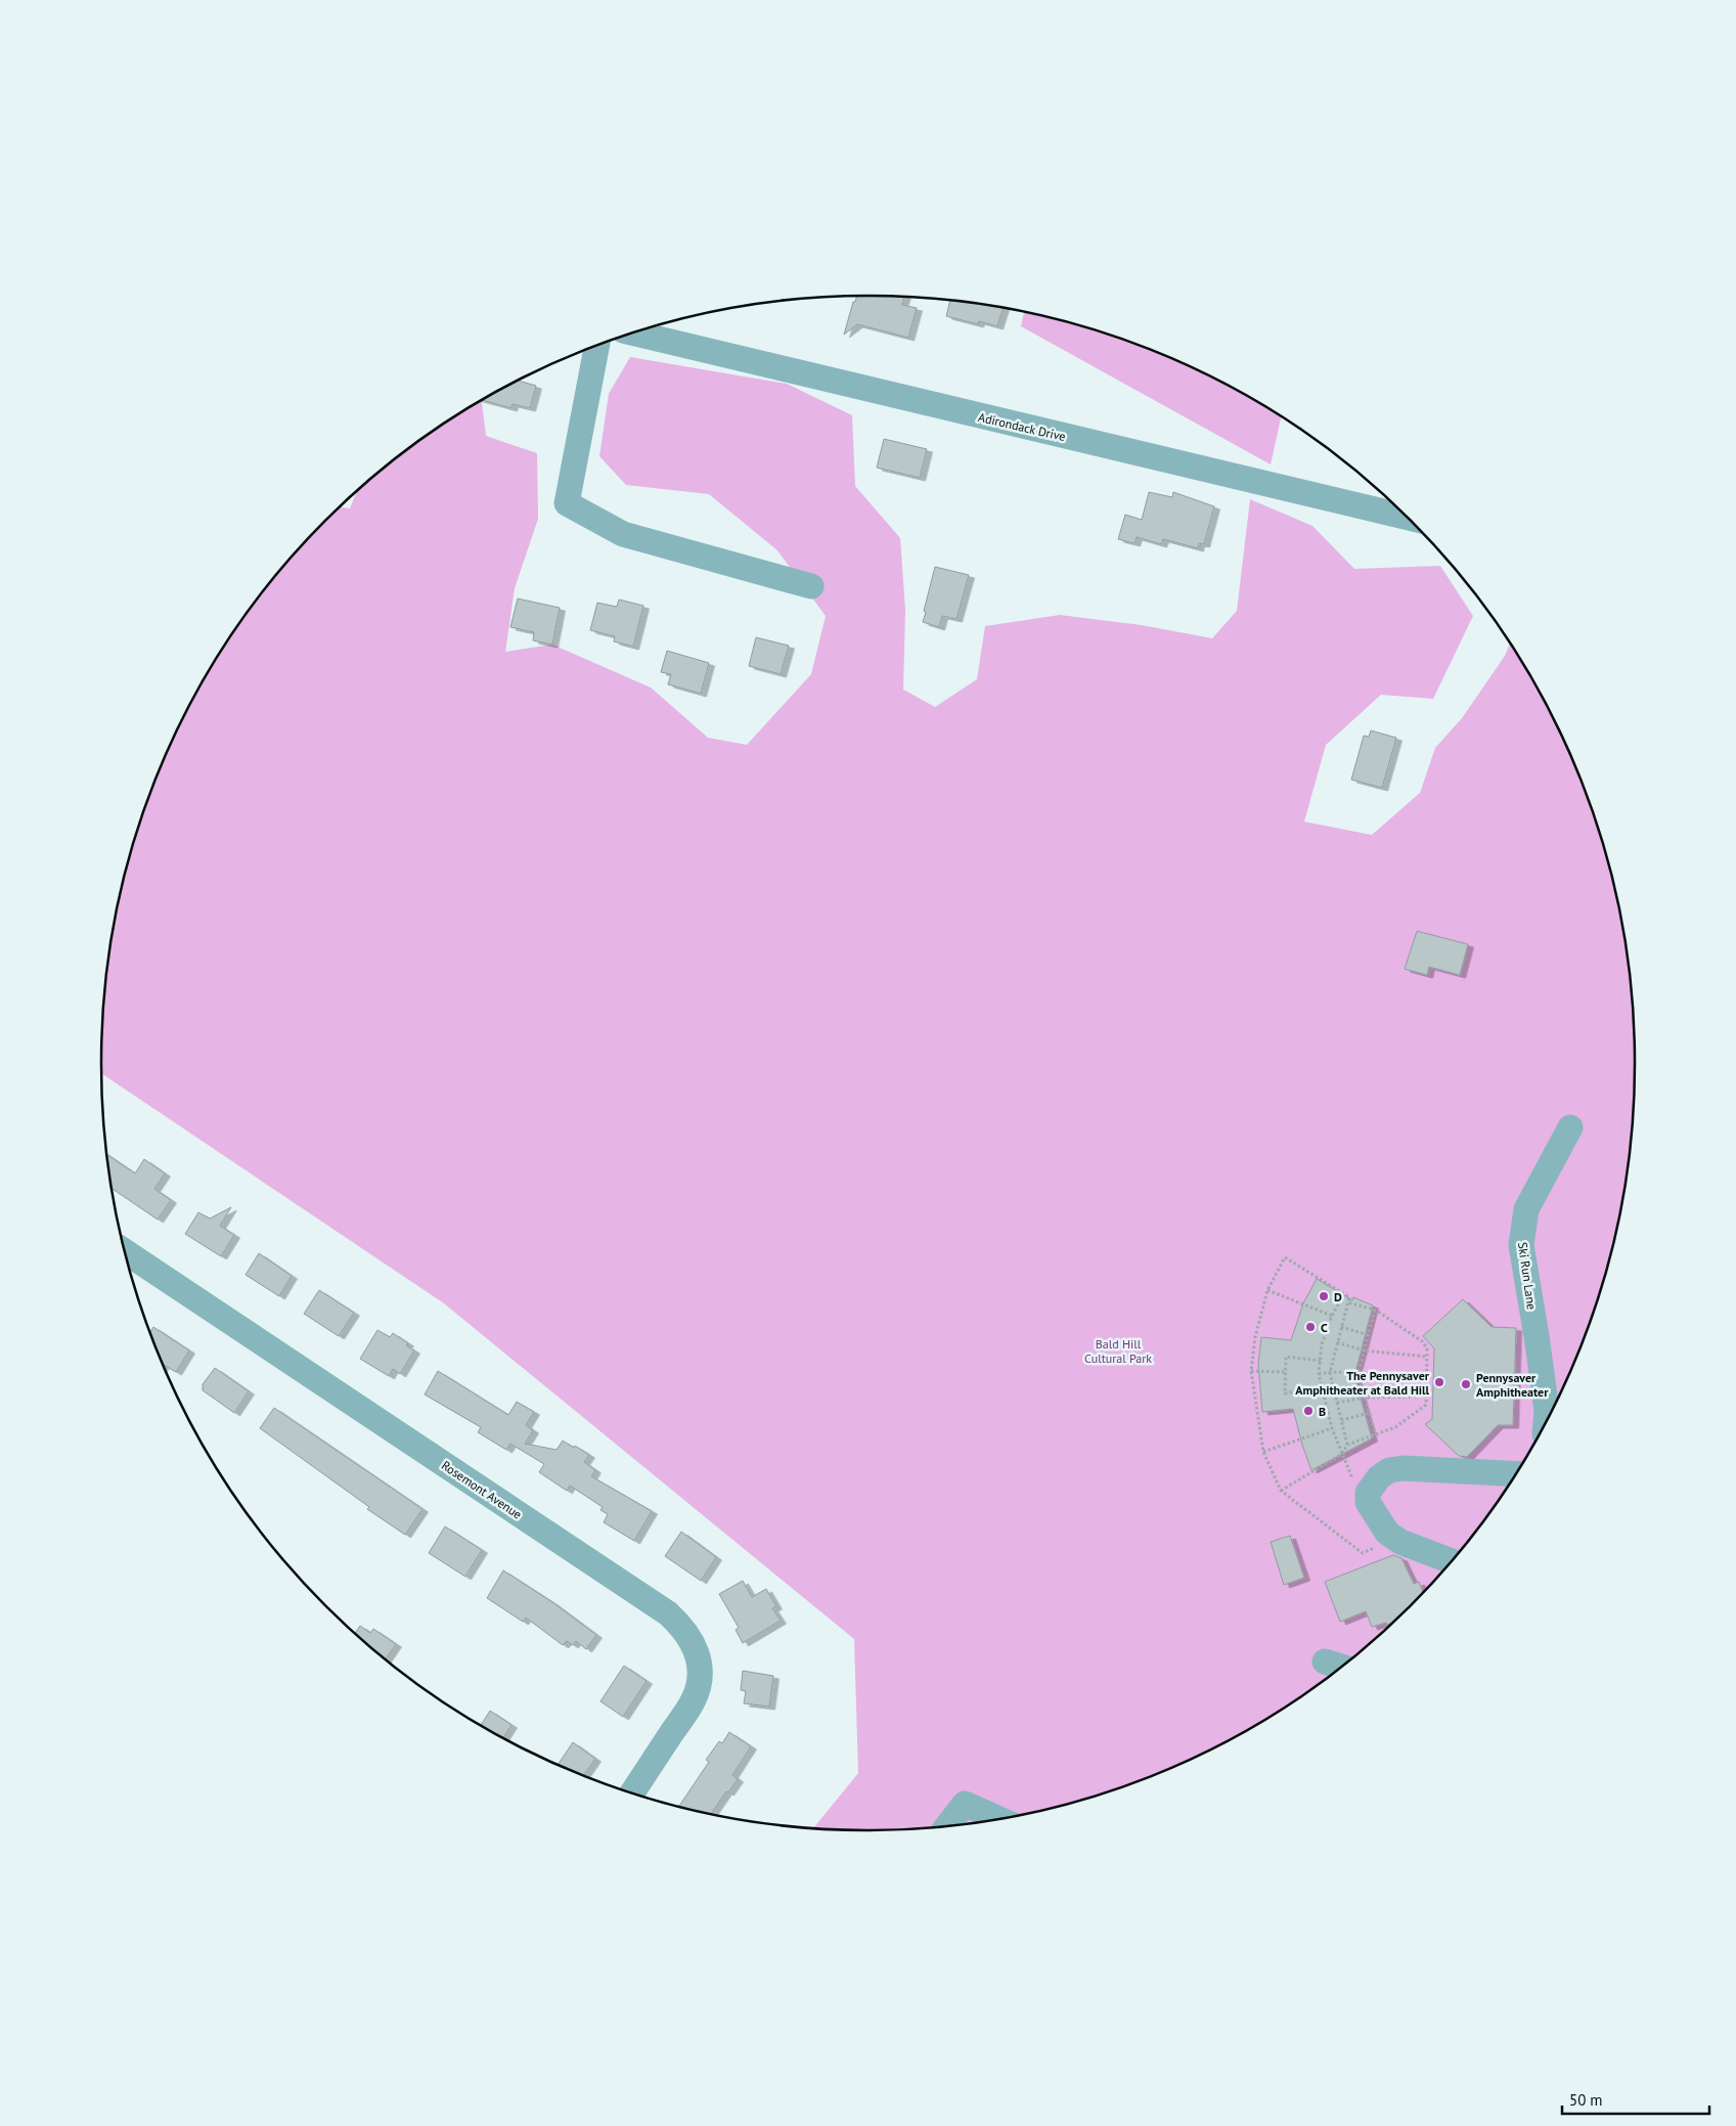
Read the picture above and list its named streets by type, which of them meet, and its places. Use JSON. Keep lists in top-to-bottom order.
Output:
{
  "streets": {
    "street": ["Adirondack Drive", "Ski Run Lane", "Rosemont Avenue"]
  },
  "parks": ["Bald Hill Cultural Park"],
  "places": [
    "D",
    "C",
    "The Pennysaver Amphitheater at Bald Hill",
    "Pennysaver Amphitheater",
    "B"
  ],
  "scale_bar": "50 m"
}
